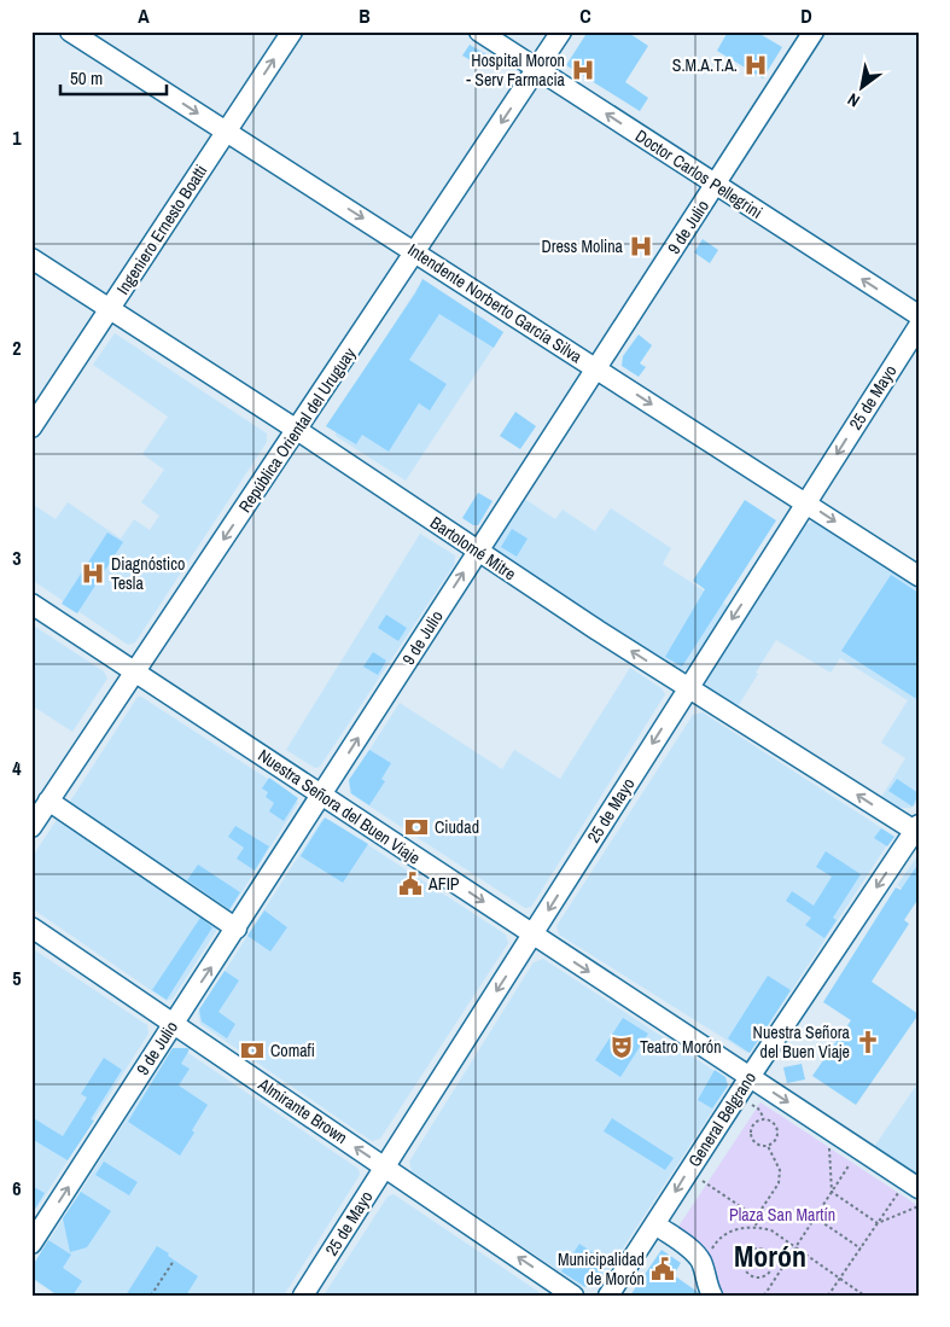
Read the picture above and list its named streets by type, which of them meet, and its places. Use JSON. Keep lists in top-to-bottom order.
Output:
{
  "streets": {
    "street": [
      "Doctor Carlos Pellegrini",
      "9 de Julio",
      "Ingeniero Ernesto Boatti",
      "Intendente Norberto García Silva",
      "25 de Mayo",
      "República Oriental del Uruguay",
      "Bartolomé Mitre",
      "Nuestra Señora del Buen Viaje",
      "Almirante Brown",
      "General Belgrano"
    ]
  },
  "crossings": [
    ["Doctor Carlos Pellegrini", "9 de Julio"],
    ["Doctor Carlos Pellegrini", "República Oriental del Uruguay"],
    ["9 de Julio", "Intendente Norberto García Silva"],
    ["9 de Julio", "Bartolomé Mitre"],
    ["9 de Julio", "Nuestra Señora del Buen Viaje"],
    ["9 de Julio", "Almirante Brown"],
    ["Ingeniero Ernesto Boatti", "Intendente Norberto García Silva"],
    ["Ingeniero Ernesto Boatti", "Bartolomé Mitre"],
    ["Intendente Norberto García Silva", "25 de Mayo"],
    ["Intendente Norberto García Silva", "República Oriental del Uruguay"],
    ["25 de Mayo", "Bartolomé Mitre"],
    ["25 de Mayo", "Nuestra Señora del Buen Viaje"],
    ["25 de Mayo", "Almirante Brown"],
    ["República Oriental del Uruguay", "Bartolomé Mitre"],
    ["República Oriental del Uruguay", "Nuestra Señora del Buen Viaje"],
    ["Bartolomé Mitre", "General Belgrano"],
    ["Nuestra Señora del Buen Viaje", "General Belgrano"]
  ],
  "one_way": [
    "Doctor Carlos Pellegrini",
    "9 de Julio",
    "Intendente Norberto García Silva",
    "25 de Mayo",
    "República Oriental del Uruguay",
    "Bartolomé Mitre",
    "Nuestra Señora del Buen Viaje",
    "Almirante Brown",
    "General Belgrano"
  ],
  "districts": ["Morón"],
  "parks": ["Plaza San Martín"],
  "places": {
    "hospital": [
      "S.M.A.T.A.",
      "Hospital Moron - Serv Farmacia",
      "Dress Molina",
      "Diagnóstico Tesla"
    ],
    "bank": ["Ciudad", "Comafi"],
    "public building": ["AFIP", "Municipalidad de Morón"],
    "church": ["Nuestra Señora del Buen Viaje"],
    "theatre": ["Teatro Morón"]
  },
  "scale_bar": "50 m",
  "north": "bottom left",
  "grid": {
    "columns": [
      "A",
      "B",
      "C",
      "D"
    ],
    "rows": [
      "1",
      "2",
      "3",
      "4",
      "5",
      "6"
    ]
  }
}
